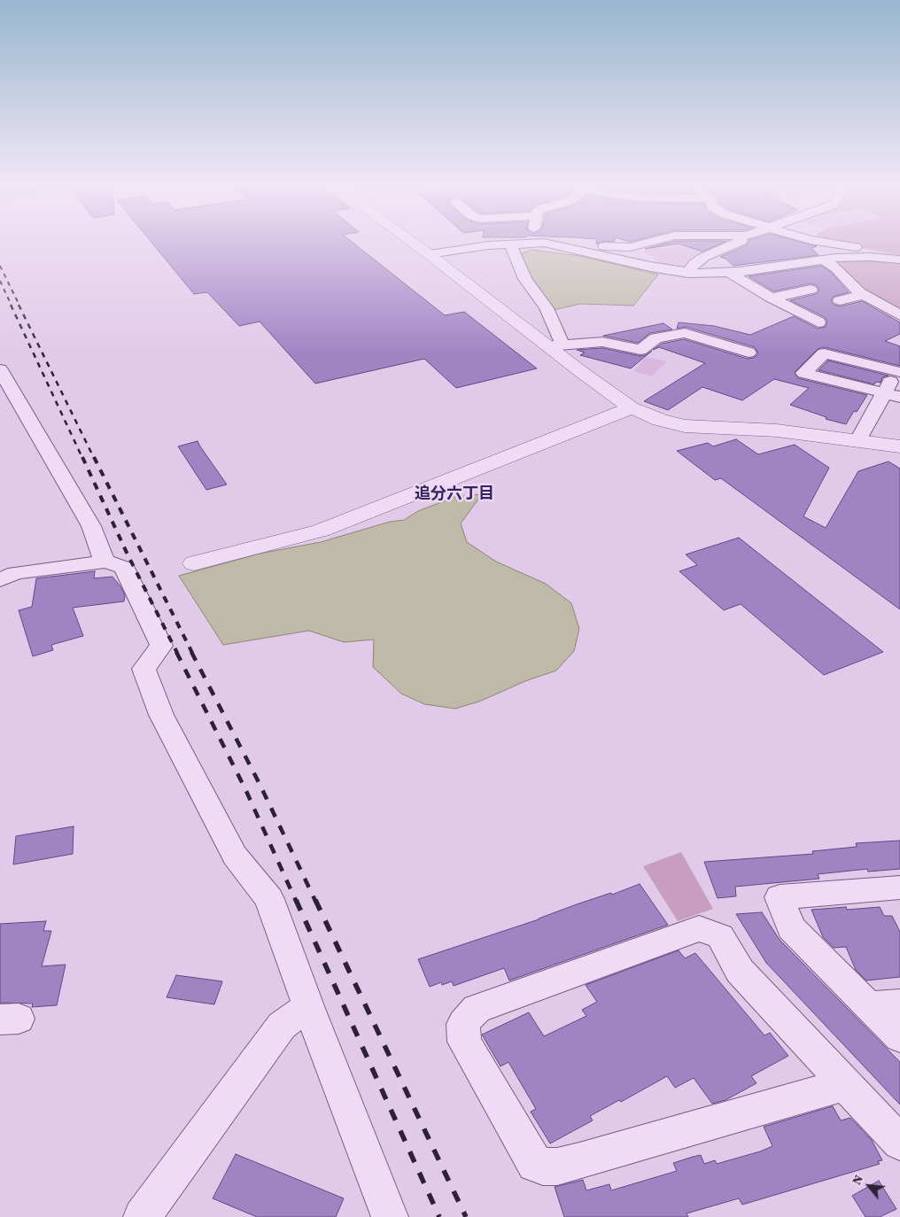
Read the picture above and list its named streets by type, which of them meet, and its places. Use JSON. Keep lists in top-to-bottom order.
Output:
{
  "districts": ["追分六丁目"],
  "north": "top left"
}
